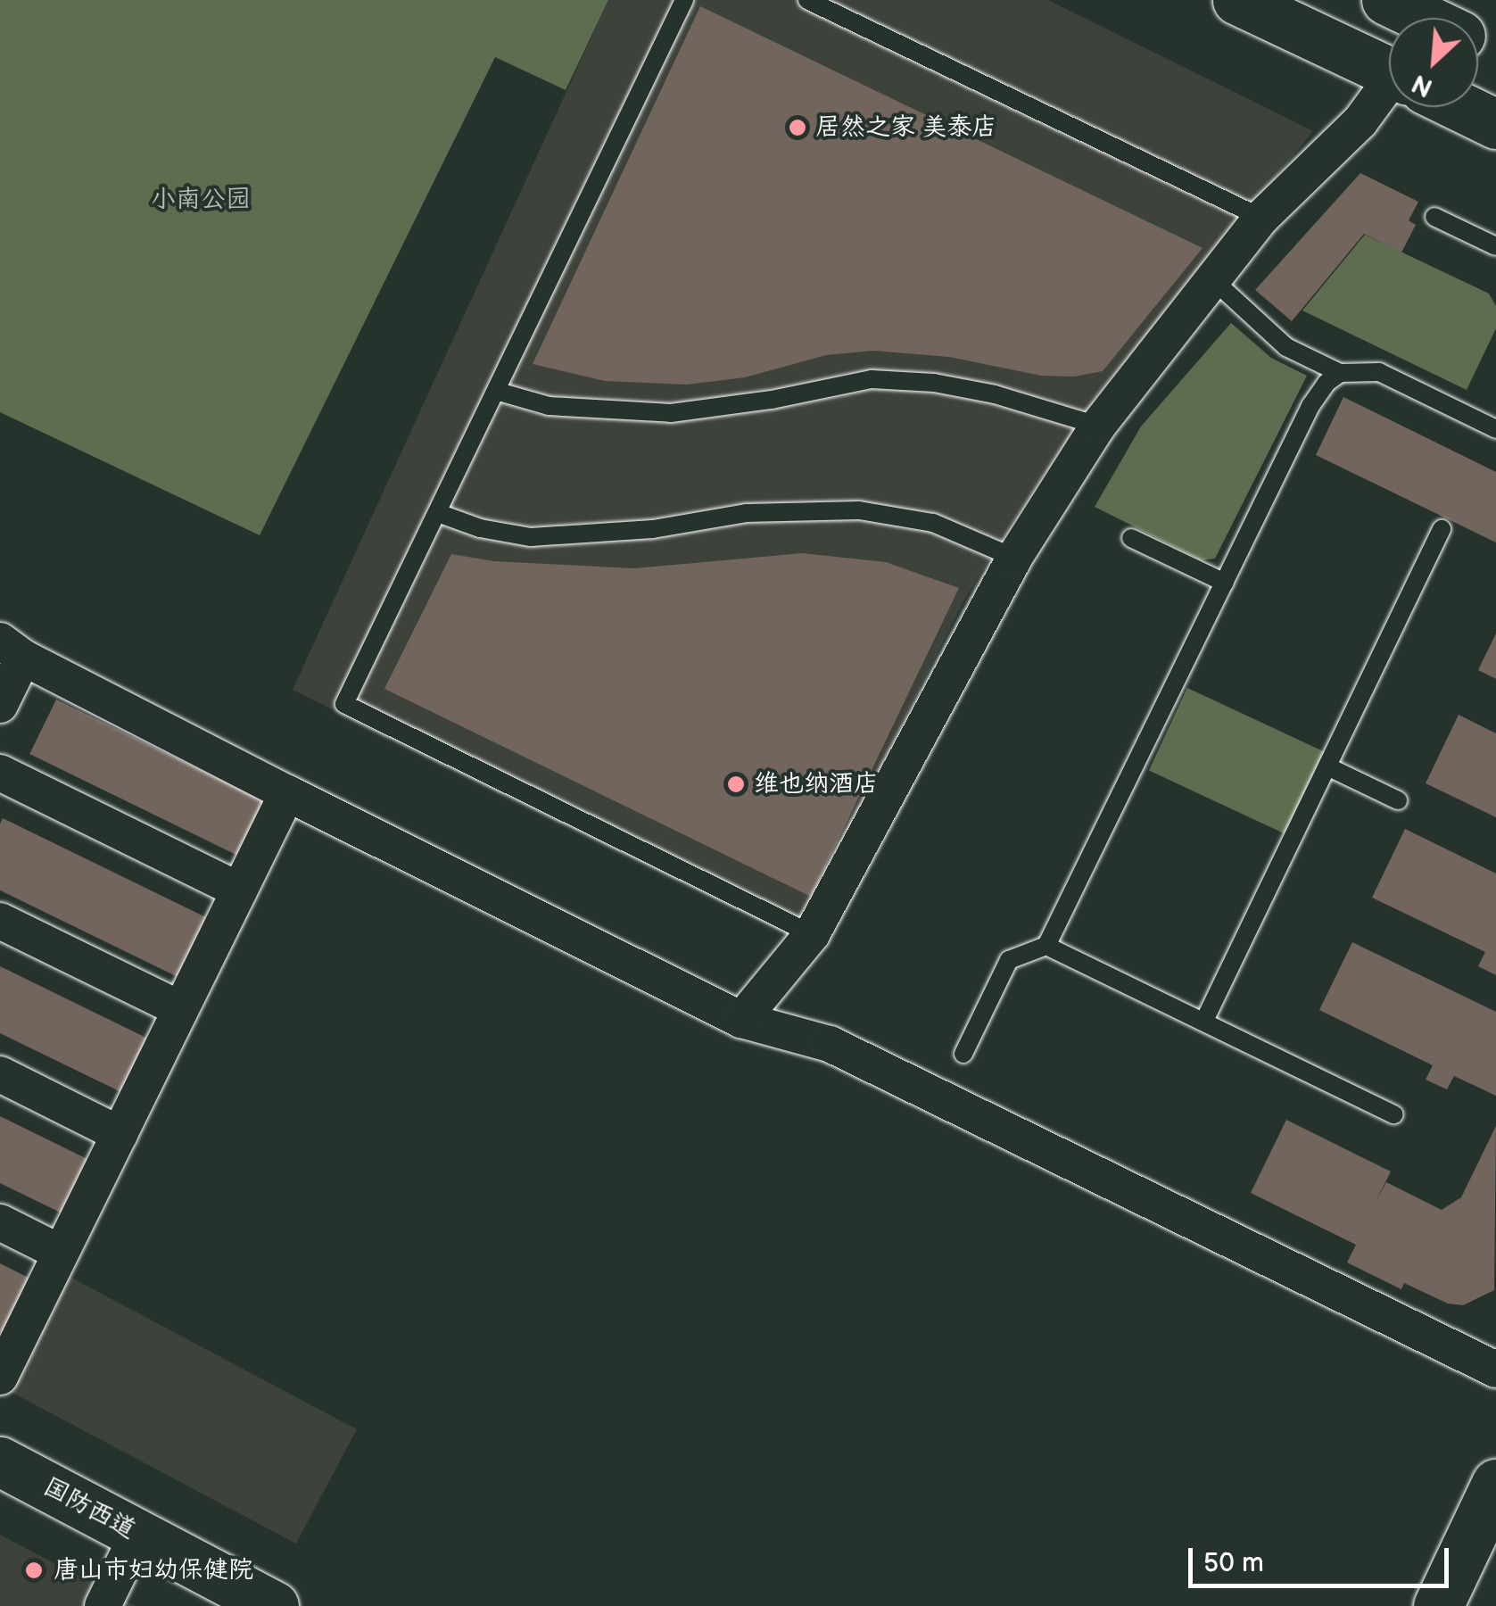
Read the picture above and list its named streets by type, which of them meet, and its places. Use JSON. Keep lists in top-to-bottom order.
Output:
{
  "streets": {
    "street": ["国防西道"]
  },
  "parks": ["小南公园"],
  "places": ["居然之家 美泰店", "维也纳酒店", "唐山市妇幼保健院"],
  "scale_bar": "50 m",
  "north": "bottom left"
}
